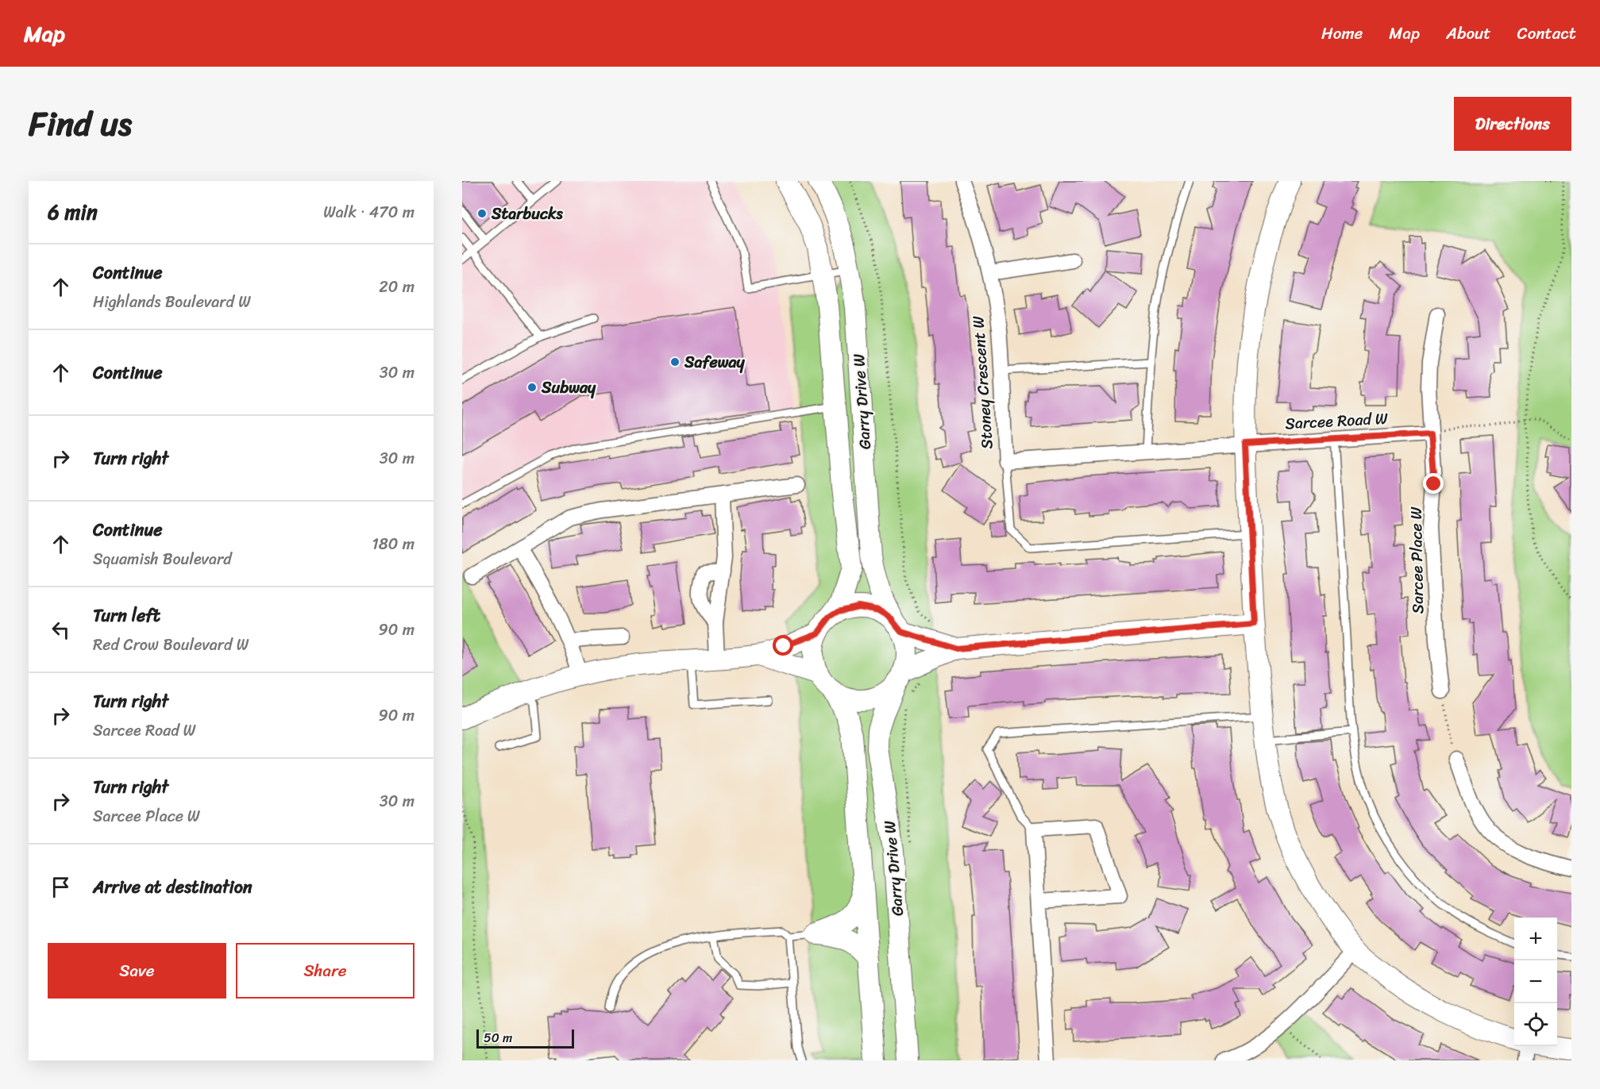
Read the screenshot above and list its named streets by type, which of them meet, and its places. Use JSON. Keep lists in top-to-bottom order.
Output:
{
  "streets": {
    "main road": ["Garry Drive W"],
    "street": ["Stoney Crescent W", "Sarcee Road W", "Sarcee Place W"]
  },
  "crossings": [
    ["Stoney Crescent W", "Sarcee Road W"],
    ["Sarcee Road W", "Sarcee Place W"]
  ],
  "places": ["Starbucks", "Safeway", "Subway"],
  "scale_bar": "50 m",
  "page": {
    "header": "Map",
    "nav": [
      "Home",
      "Map",
      "About",
      "Contact"
    ],
    "title": "Find us",
    "buttons": [
      "Directions",
      ["Save", "Share"]
    ],
    "heading": ["6 min", "Walk · 470 m"],
    "list": [
      ["Continue", "Highlands Boulevard W", "20 m"],
      ["Continue", "30 m"],
      ["Turn right", "30 m"],
      ["Continue", "Squamish Boulevard", "180 m"],
      ["Turn left", "Red Crow Boulevard W", "90 m"],
      ["Turn right", "Sarcee Road W", "90 m"],
      ["Turn right", "Sarcee Place W", "30 m"],
      "Arrive at destination"
    ],
    "map_buttons": ["+", "−"],
    "scale": "50 m"
  }
}
